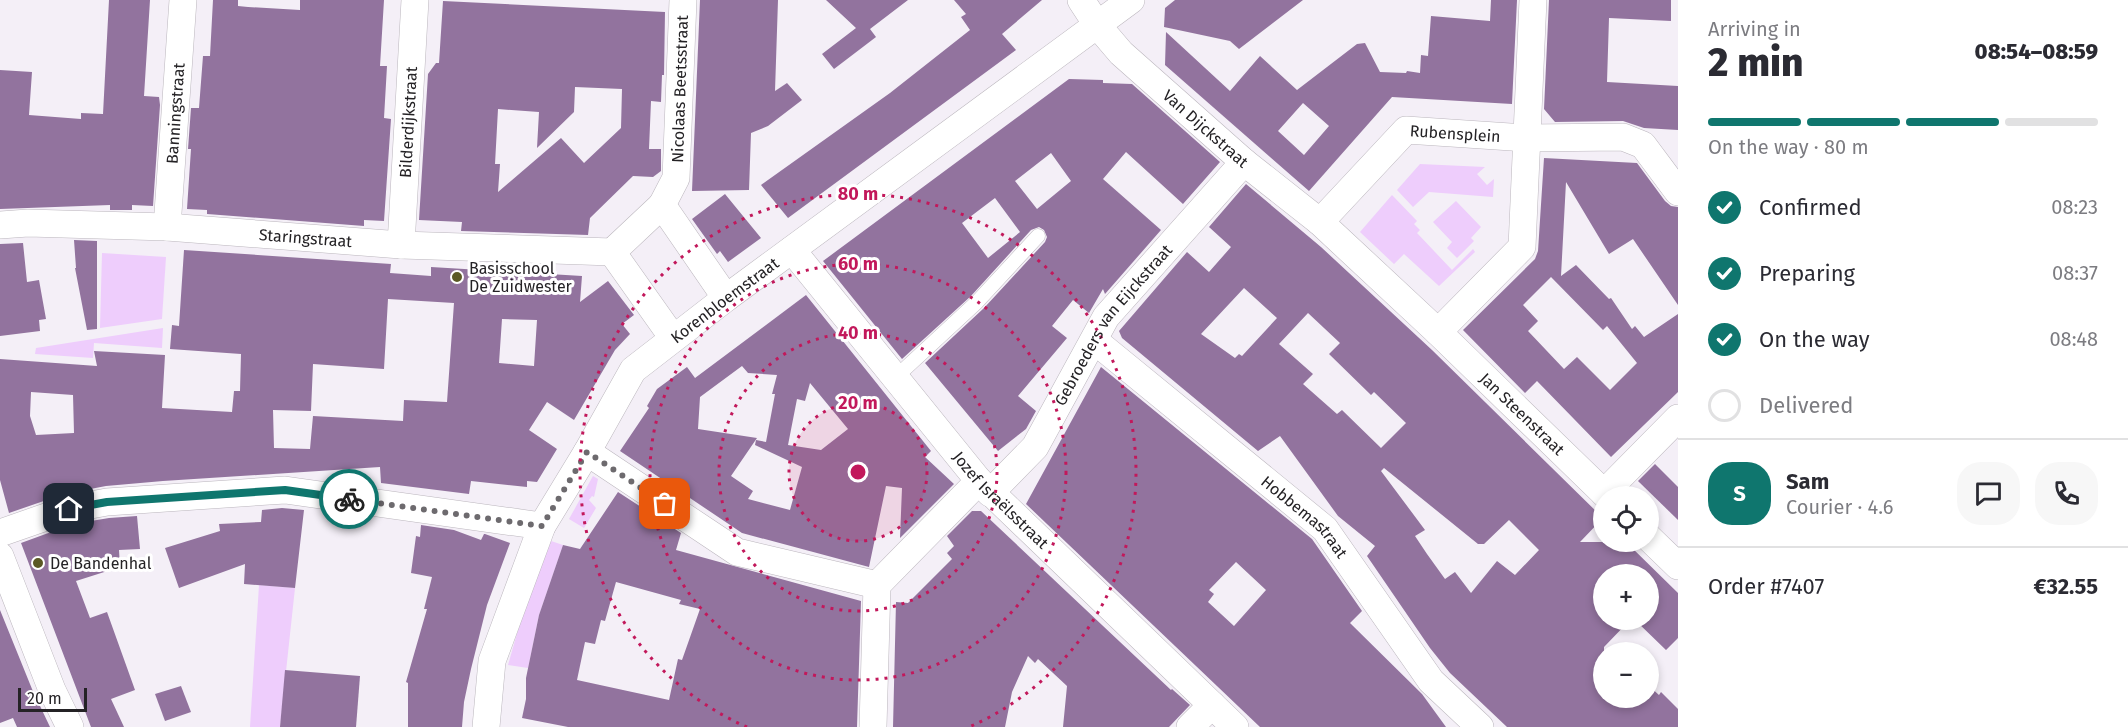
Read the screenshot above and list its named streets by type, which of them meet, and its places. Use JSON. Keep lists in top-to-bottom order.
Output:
{
  "streets": {
    "street": [
      "Nicolaas Beetsstraat",
      "Banningstraat",
      "Bilderdijkstraat",
      "Van Dijckstraat",
      "Rubensplein",
      "Staringstraat",
      "Korenbloemstraat",
      "Gebroeders van Eijckstraat",
      "Jan Steenstraat",
      "Jozef Israëlsstraat",
      "Hobbemastraat"
    ]
  },
  "crossings": [
    ["Banningstraat", "Staringstraat"],
    ["Bilderdijkstraat", "Staringstraat"],
    ["Van Dijckstraat", "Rubensplein"],
    ["Van Dijckstraat", "Korenbloemstraat"],
    ["Van Dijckstraat", "Gebroeders van Eijckstraat"],
    ["Korenbloemstraat", "Jozef Israëlsstraat"],
    ["Gebroeders van Eijckstraat", "Jozef Israëlsstraat"],
    ["Gebroeders van Eijckstraat", "Hobbemastraat"]
  ],
  "places": ["Basisschool De Zuidwester", "De Bandenhal"],
  "scale_bar": "20 m",
  "page": {
    "heading": ["2 min", "Arriving in", "08:54–08:59"],
    "panel": [
      "Sam",
      "Courier · 4.6",
      "Order #7407",
      "€32.55"
    ],
    "bar": "On the way · 80 m",
    "list": [
      ["Confirmed", "08:23"],
      ["Preparing", "08:37"],
      ["On the way", "08:48"],
      "Delivered"
    ],
    "round": "S",
    "map_buttons": ["+", "−"],
    "scale": "20 m"
  },
  "rings": [
    "80 m",
    "60 m",
    "40 m",
    "20 m"
  ]
}
